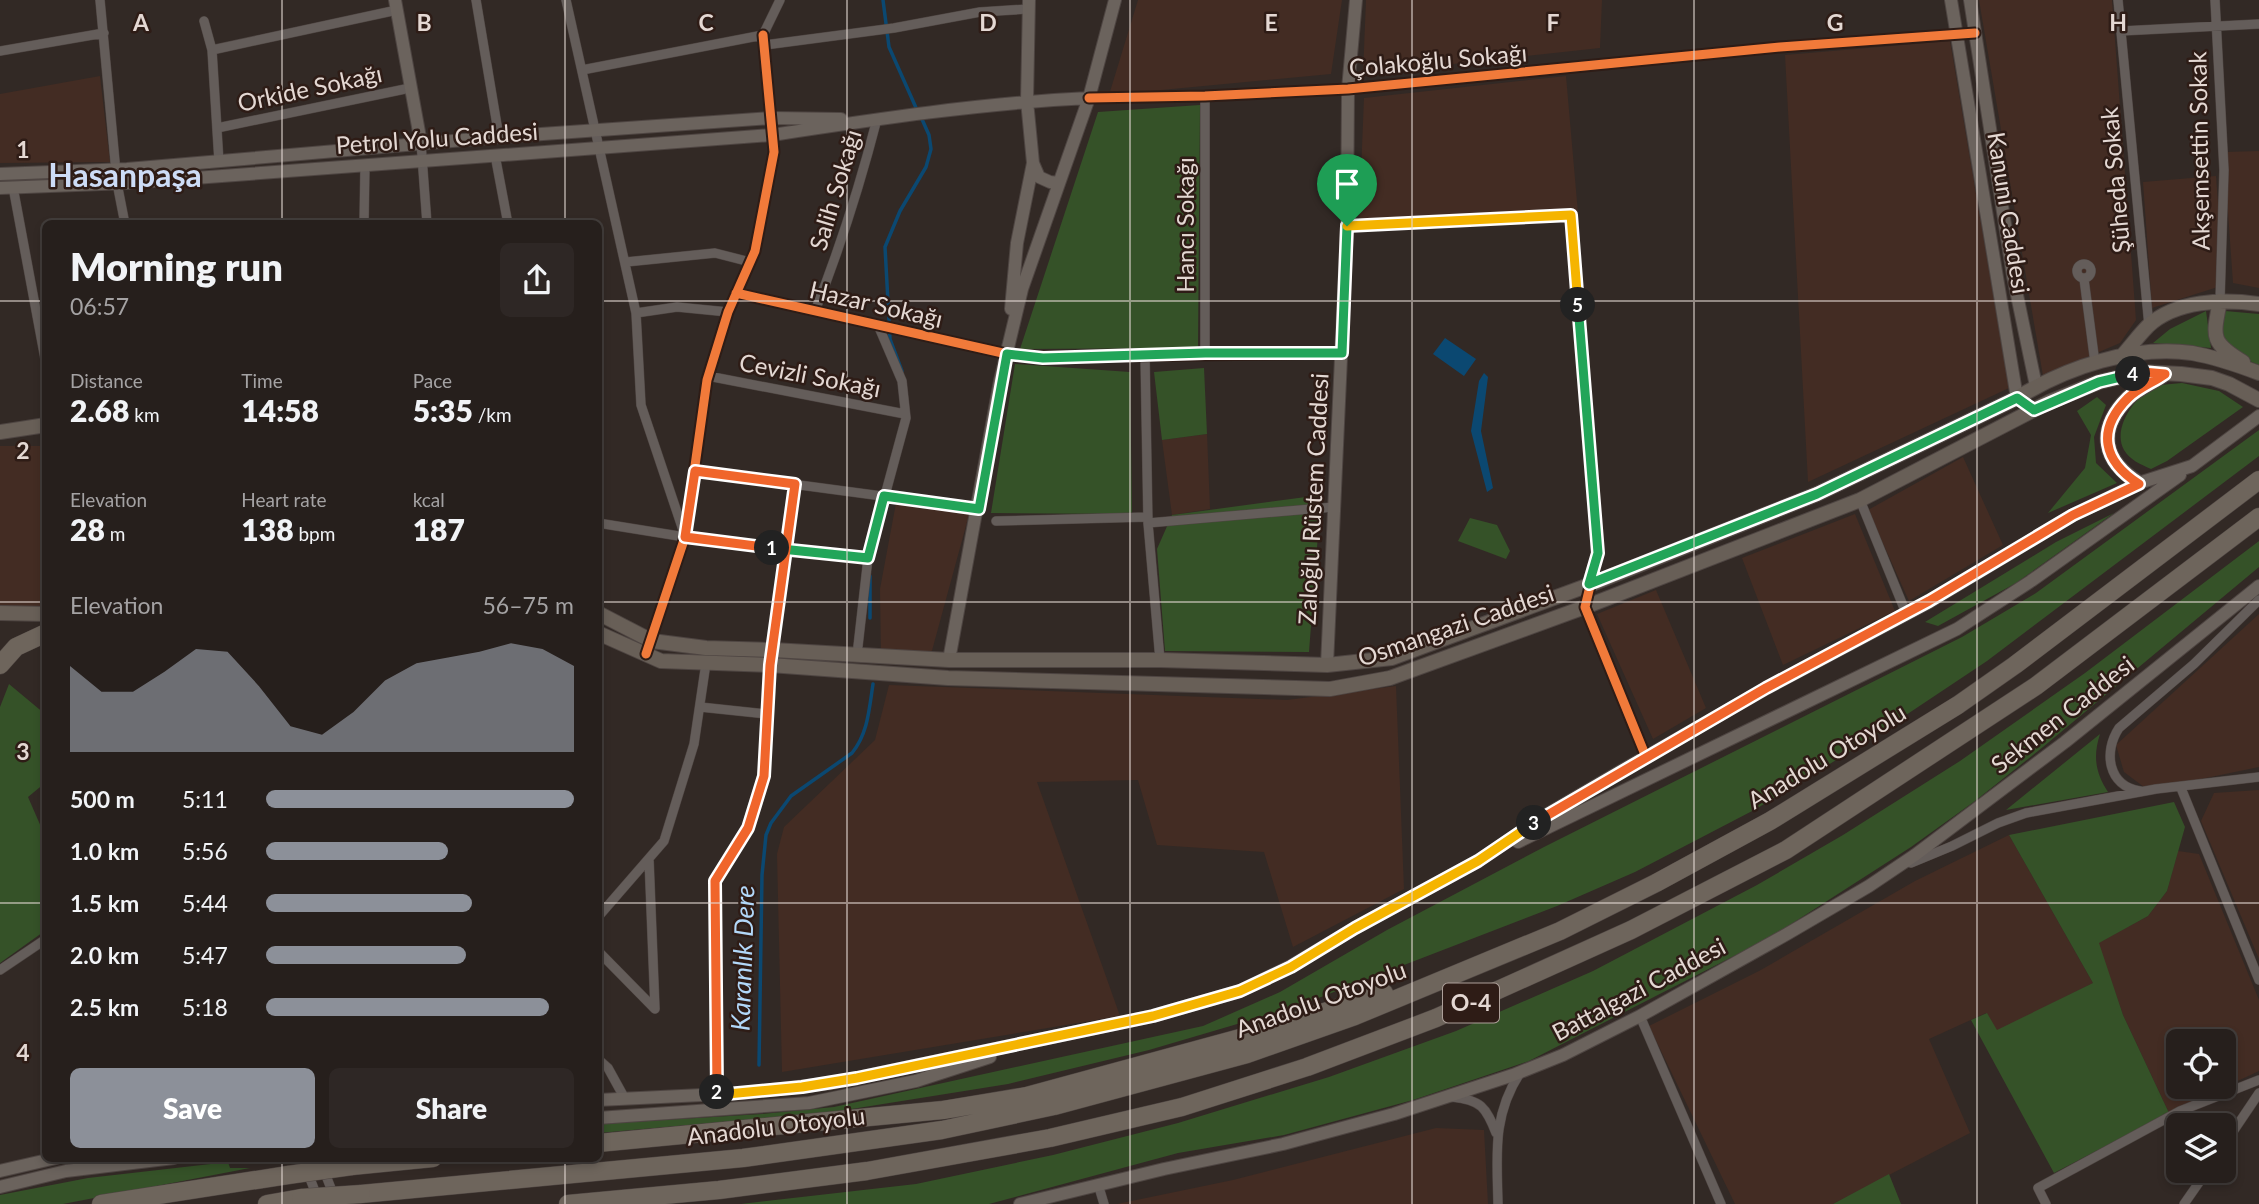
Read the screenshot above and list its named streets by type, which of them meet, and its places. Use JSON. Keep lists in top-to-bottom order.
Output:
{
  "streets": {
    "highway": ["Anadolu Otoyolu", "O-4"],
    "main road": [
      "Petrol Yolu Caddesi",
      "Kanuni Caddesi",
      "Zaloğlu Rüstem Caddesi",
      "Osmangazi Caddesi",
      "Sekmen Caddesi",
      "Battalgazi Caddesi"
    ],
    "street": [
      "Çolakoğlu Sokağı",
      "Orkide Sokağı",
      "Akşemsettin Sokak",
      "Şüheda Sokak",
      "Salih Sokağı",
      "Hancı Sokağı",
      "Hazar Sokağı",
      "Cevizli Sokağı"
    ]
  },
  "crossings": [
    ["Çolakoğlu Sokağı", "Petrol Yolu Caddesi"],
    ["Çolakoğlu Sokağı", "Kanuni Caddesi"],
    ["Çolakoğlu Sokağı", "Hancı Sokağı"],
    ["Çolakoğlu Sokağı", "Zaloğlu Rüstem Caddesi"],
    ["Petrol Yolu Caddesi", "Salih Sokağı"],
    ["Salih Sokağı", "Hazar Sokağı"],
    ["Kanuni Caddesi", "Osmangazi Caddesi"],
    ["Hancı Sokağı", "Hazar Sokağı"],
    ["Hazar Sokağı", "Zaloğlu Rüstem Caddesi"],
    ["Zaloğlu Rüstem Caddesi", "Osmangazi Caddesi"],
    ["Sekmen Caddesi", "Battalgazi Caddesi"]
  ],
  "districts": ["Hasanpaşa"],
  "water": ["Karanlık Dere"],
  "page": {
    "heading": ["Morning run", "06:57"],
    "pins": [
      "5",
      "4",
      "1",
      "3",
      "2"
    ],
    "stats": [
      ["Distance", "2.68 km"],
      ["Time", "14:58"],
      ["Pace", "5:35 /km"],
      ["Elevation", "28 m"],
      ["Heart rate", "138 bpm"],
      ["kcal", "187"]
    ],
    "chart": ["Elevation", "56–75 m"],
    "list": [
      {
        "name": "500 m",
        "note": "5:11"
      },
      {
        "name": "1.0 km",
        "note": "5:56"
      },
      {
        "name": "1.5 km",
        "note": "5:44"
      },
      {
        "name": "2.0 km",
        "note": "5:47"
      },
      {
        "name": "2.5 km",
        "note": "5:18"
      }
    ],
    "buttons": ["Save", "Share"]
  },
  "grid": {
    "columns": [
      "A",
      "B",
      "C",
      "D",
      "E",
      "F",
      "G",
      "H"
    ],
    "rows": [
      "1",
      "2",
      "3",
      "4"
    ]
  }
}
